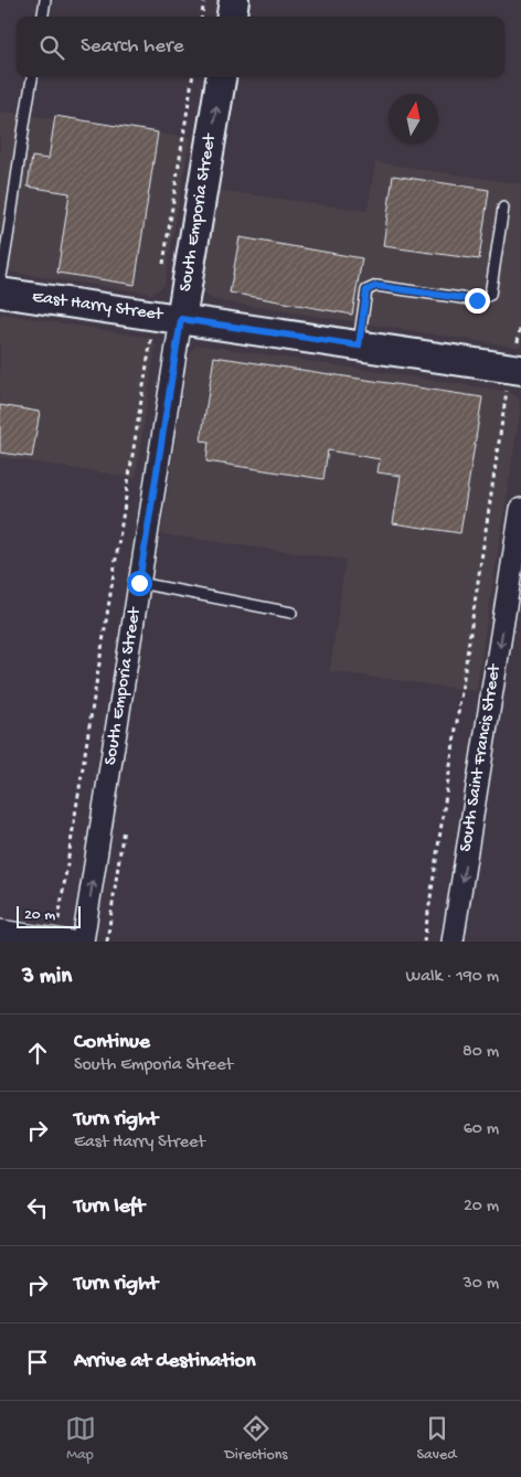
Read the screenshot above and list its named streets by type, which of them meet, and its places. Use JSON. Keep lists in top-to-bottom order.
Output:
{
  "streets": {
    "street": ["South Emporia Street", "East Harry Street", "South Saint Francis Street"]
  },
  "crossings": [
    ["South Emporia Street", "East Harry Street"]
  ],
  "one_way": ["South Emporia Street", "South Saint Francis Street"],
  "scale_bar": "20 m",
  "north": "top",
  "page": {
    "search": "Search here",
    "scale": "20 m",
    "heading": ["3 min", "Walk · 190 m"],
    "list": [
      ["Continue", "South Emporia Street", "80 m"],
      ["Turn right", "East Harry Street", "60 m"],
      ["Turn left", "20 m"],
      ["Turn right", "30 m"],
      "Arrive at destination"
    ],
    "nav": ["Map", "Directions", "Saved"]
  }
}
